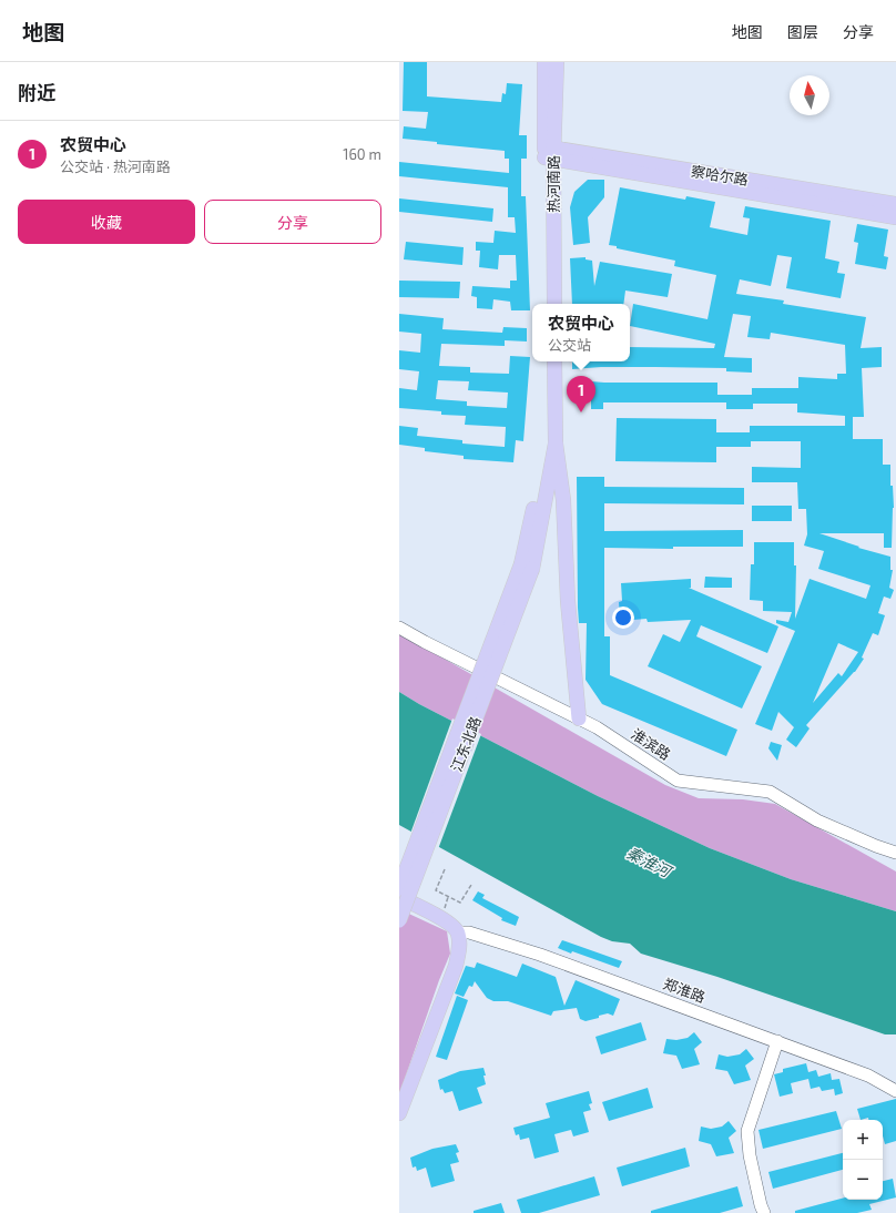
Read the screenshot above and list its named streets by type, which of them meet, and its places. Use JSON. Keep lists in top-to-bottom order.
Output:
{
  "streets": {
    "main road": ["察哈尔路", "热河南路", "江东北路"],
    "street": ["淮滨路", "郑淮路"]
  },
  "crossings": [
    ["察哈尔路", "热河南路"]
  ],
  "water": ["秦淮河"],
  "north": "top",
  "page": {
    "header": "地图",
    "nav": ["地图", "图层", "分享"],
    "heading": "附近",
    "list": [
      {
        "mark": "1",
        "name": "农贸中心",
        "note": "公交站 · 热河南路",
        "value": "160 m"
      }
    ],
    "buttons": ["收藏", "分享"],
    "popup": ["农贸中心", "公交站"],
    "pins": "1",
    "map_buttons": ["+", "−"]
  }
}
